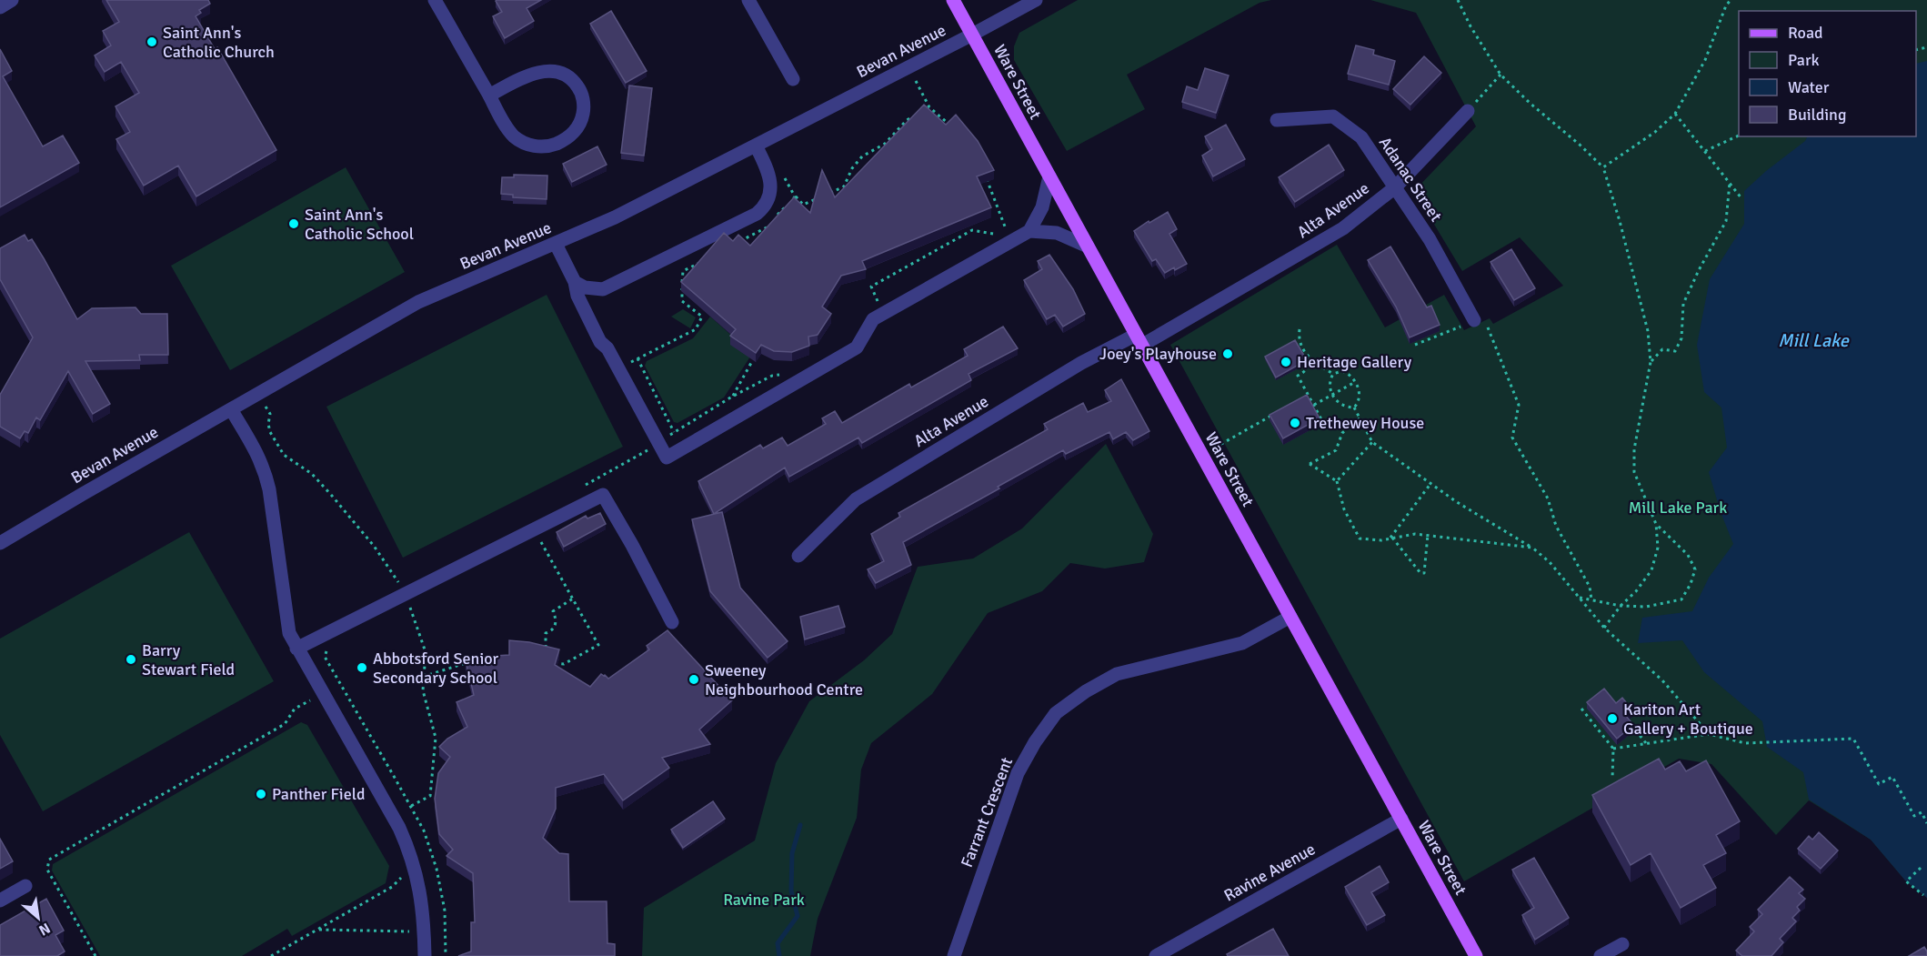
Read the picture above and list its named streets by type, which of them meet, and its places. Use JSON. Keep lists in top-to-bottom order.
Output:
{
  "streets": {
    "main road": ["Ware Street"],
    "street": [
      "Bevan Avenue",
      "Adanac Street",
      "Alta Avenue",
      "Farrant Crescent",
      "Ravine Avenue"
    ]
  },
  "crossings": [
    ["Bevan Avenue", "Ware Street"],
    ["Ware Street", "Alta Avenue"],
    ["Ware Street", "Farrant Crescent"],
    ["Ware Street", "Ravine Avenue"],
    ["Adanac Street", "Alta Avenue"]
  ],
  "water": ["Mill Lake"],
  "parks": ["Mill Lake Park", "Ravine Park"],
  "places": [
    "Saint Ann's Catholic Church",
    "Saint Ann's Catholic School",
    "Joey's Playhouse",
    "Heritage Gallery",
    "Trethewey House",
    "Barry Stewart Field",
    "Abbotsford Senior Secondary School",
    "Sweeney Neighbourhood Centre",
    "Kariton Art Gallery + Boutique",
    "Panther Field"
  ],
  "legend": [
    "Road",
    "Park",
    "Water",
    "Building"
  ],
  "north": "bottom right"
}
